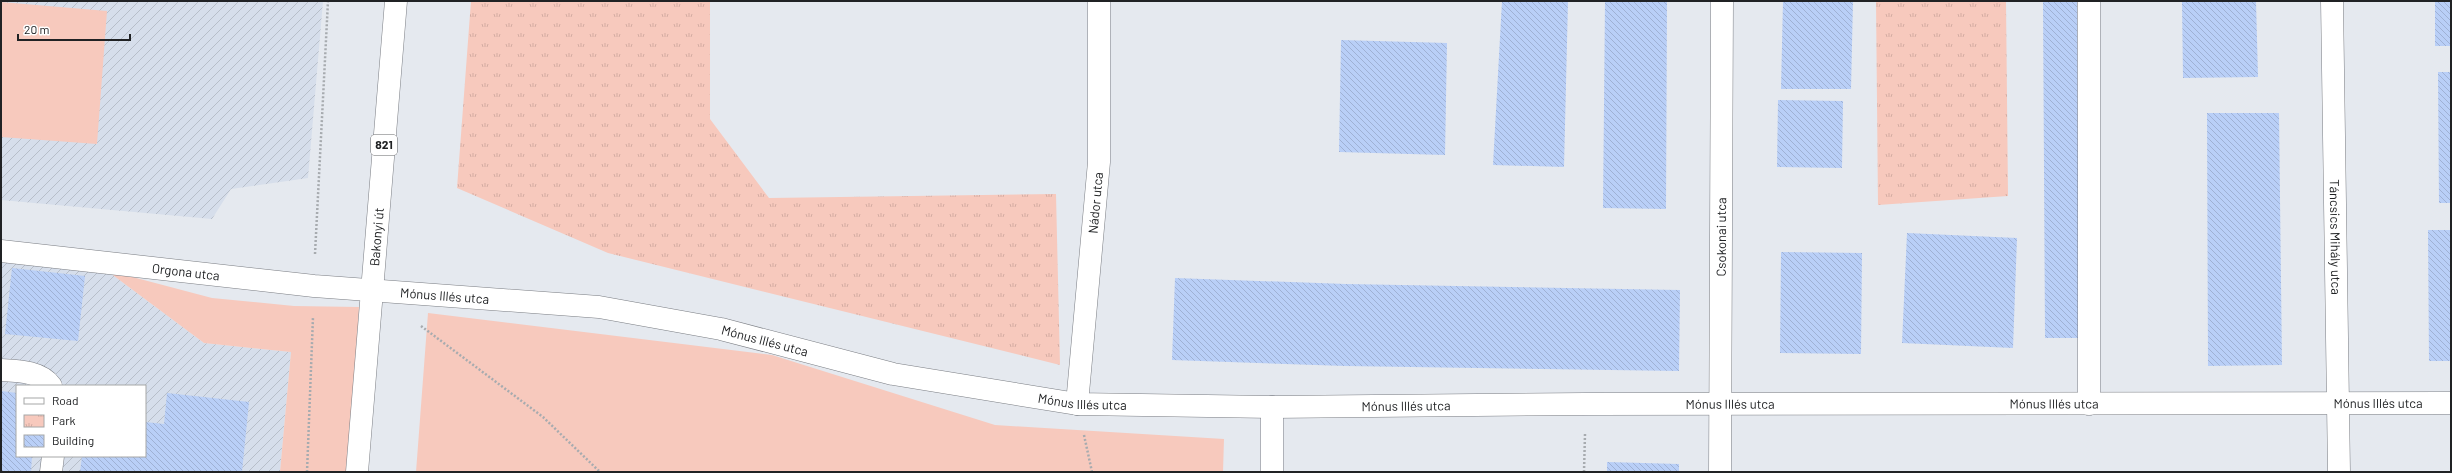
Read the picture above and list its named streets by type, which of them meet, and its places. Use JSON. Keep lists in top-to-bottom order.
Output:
{
  "streets": {
    "street": [
      "821",
      "Nádor utca",
      "Bakonyi út",
      "Csokonai utca",
      "Táncsics Mihály utca",
      "Orgona utca",
      "Mónus Illés utca"
    ]
  },
  "crossings": [
    ["Nádor utca", "Mónus Illés utca"],
    ["Bakonyi út", "Orgona utca"],
    ["Bakonyi út", "Mónus Illés utca"],
    ["Csokonai utca", "Mónus Illés utca"],
    ["Táncsics Mihály utca", "Mónus Illés utca"],
    ["Orgona utca", "Mónus Illés utca"]
  ],
  "legend": ["Road", "Park", "Building"],
  "scale_bar": "20 m"
}
